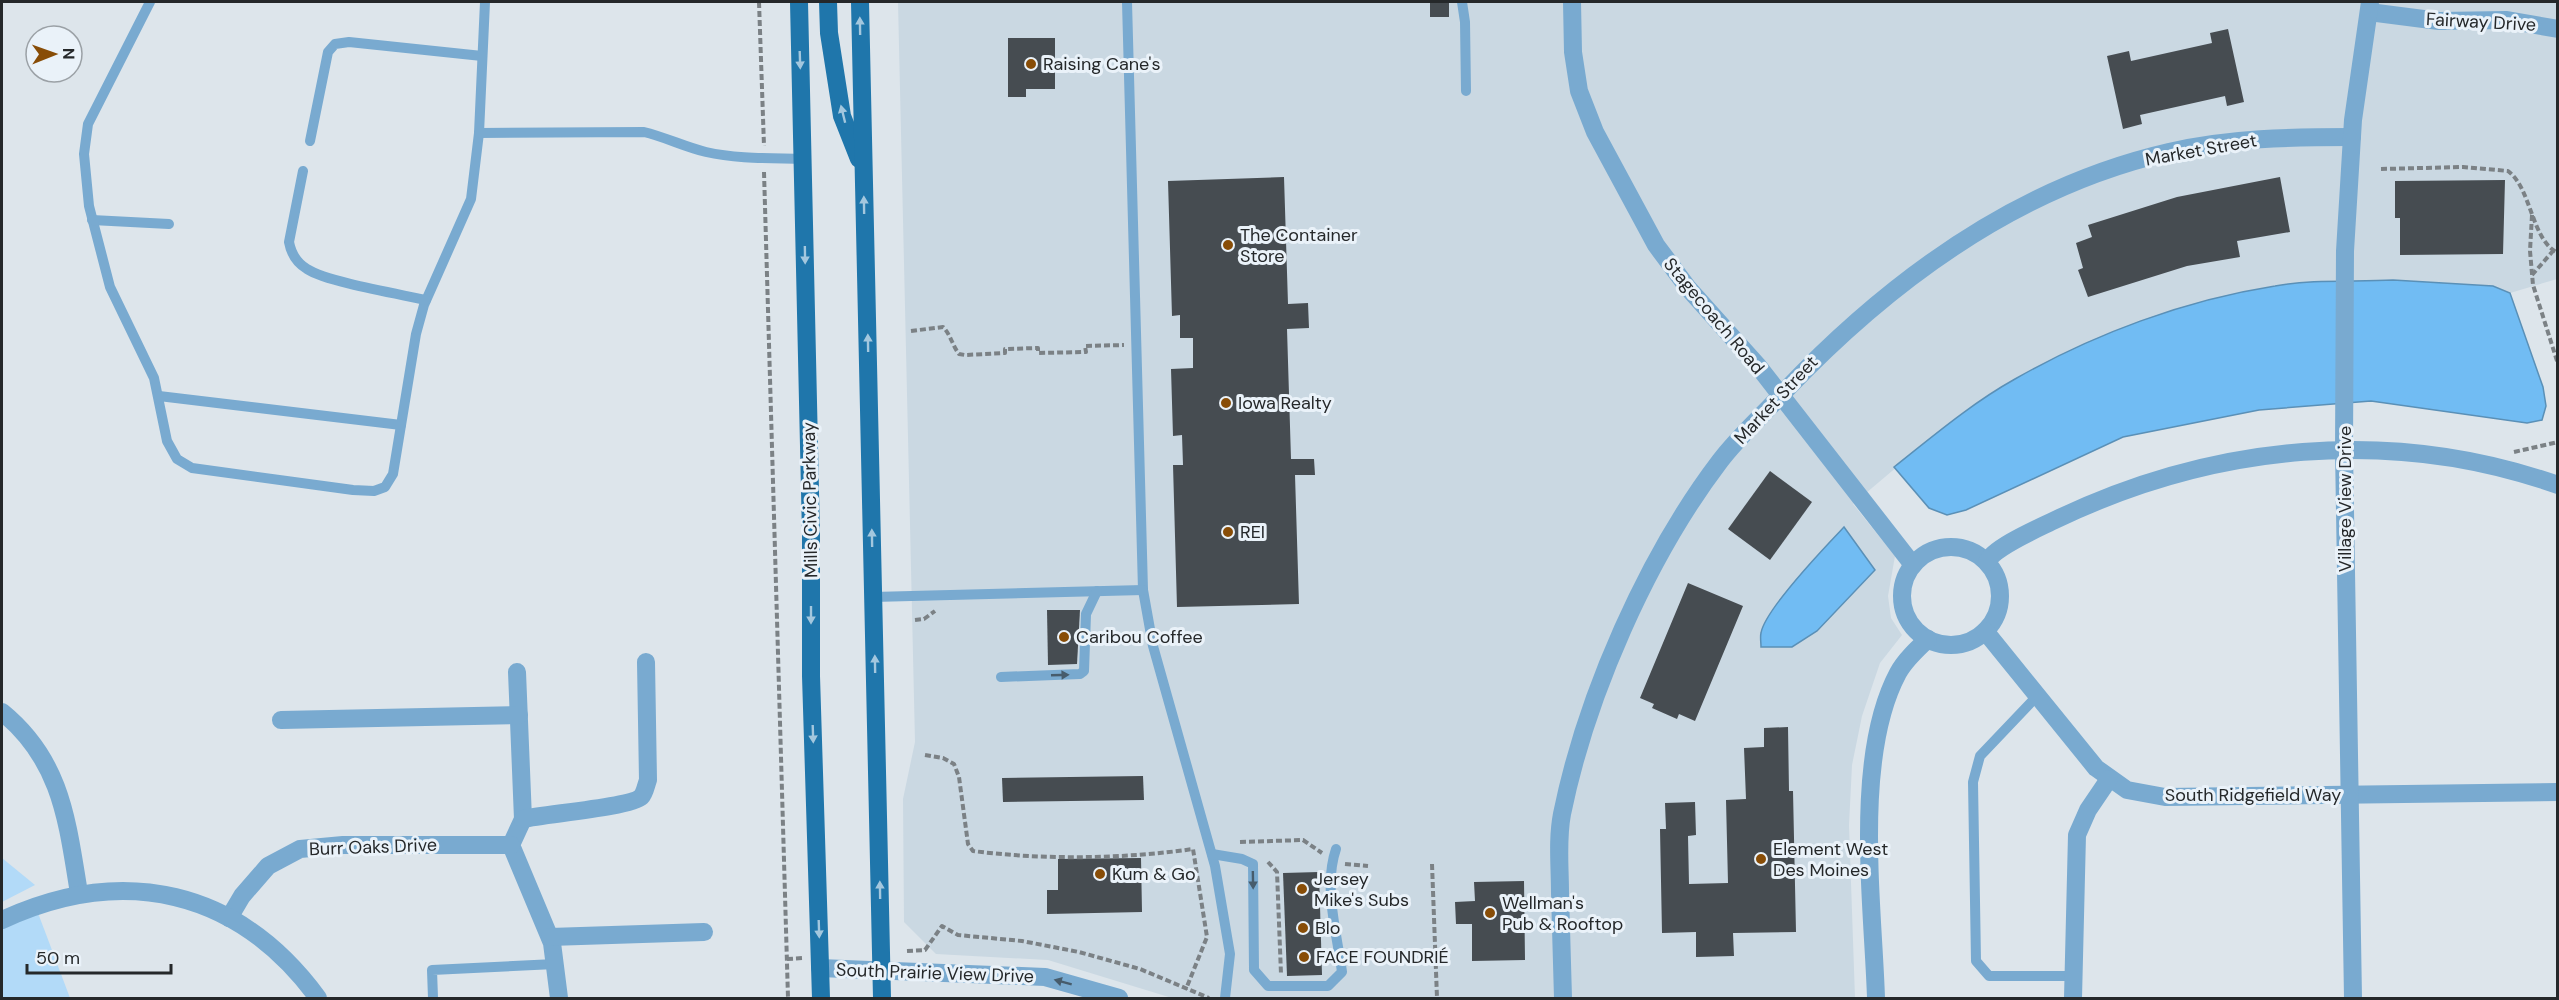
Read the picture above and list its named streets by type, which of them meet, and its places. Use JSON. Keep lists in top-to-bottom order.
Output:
{
  "streets": {
    "main road": ["Mills Civic Parkway"],
    "street": [
      "Fairway Drive",
      "Market Street",
      "Stagecoach Road",
      "Village View Drive",
      "South Ridgefield Way",
      "Burr Oaks Drive",
      "South Prairie View Drive"
    ]
  },
  "crossings": [
    ["Fairway Drive", "Village View Drive"],
    ["Market Street", "Stagecoach Road"],
    ["Market Street", "Village View Drive"],
    ["Stagecoach Road", "South Ridgefield Way"],
    ["Village View Drive", "South Ridgefield Way"],
    ["Mills Civic Parkway", "South Prairie View Drive"]
  ],
  "one_way": ["South Prairie View Drive"],
  "places": [
    "Raising Cane's",
    "The Container Store",
    "Iowa Realty",
    "REI",
    "Caribou Coffee",
    "Element West Des Moines",
    "Kum & Go",
    "Jersey Mike's Subs",
    "Wellman's Pub & Rooftop",
    "Blo",
    "FACE FOUNDRIÉ"
  ],
  "scale_bar": "50 m",
  "north": "right"
}
